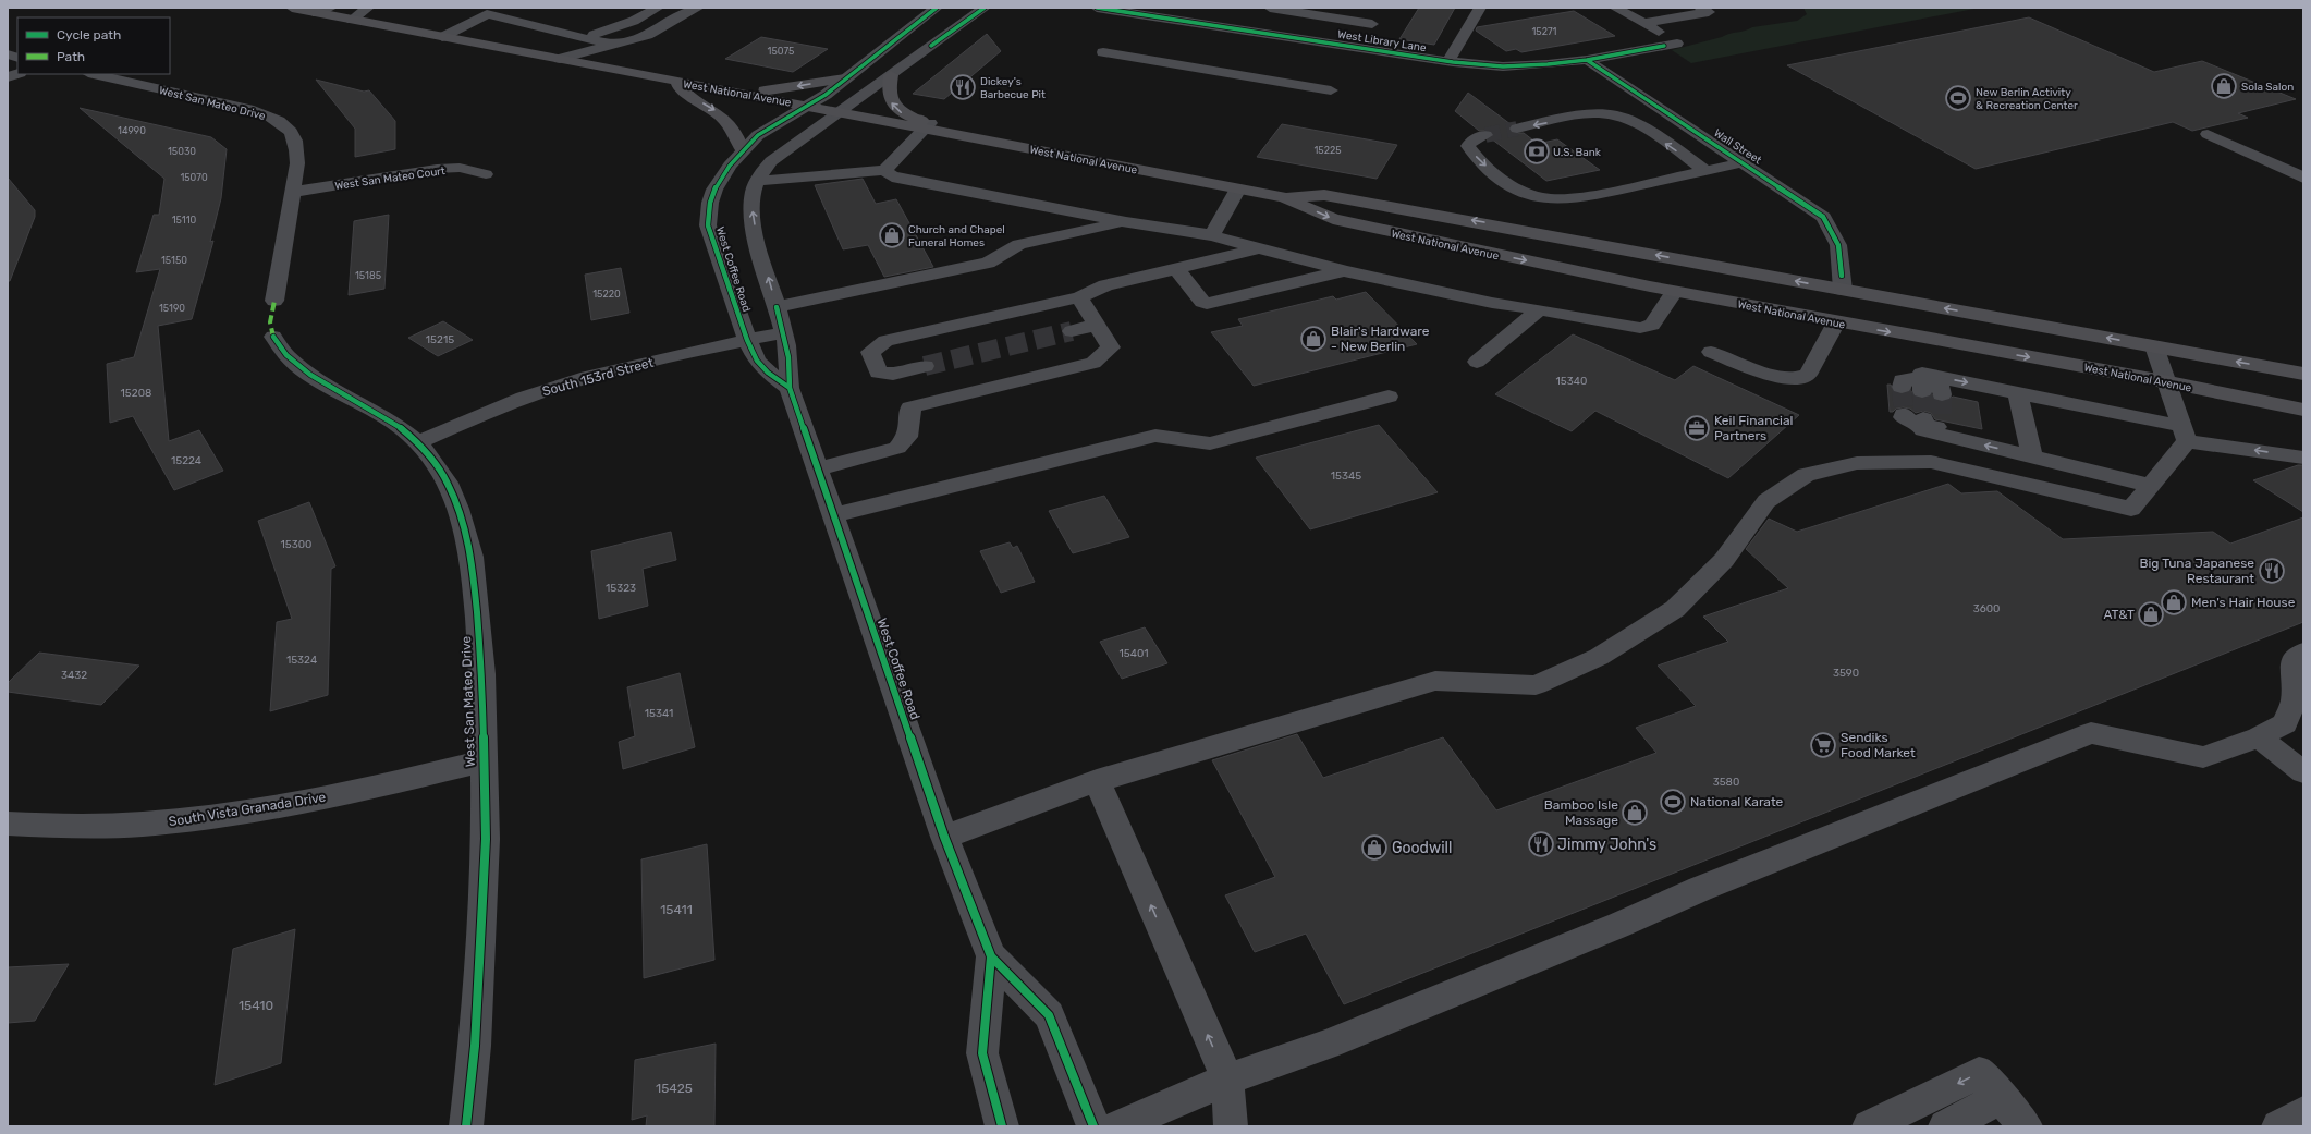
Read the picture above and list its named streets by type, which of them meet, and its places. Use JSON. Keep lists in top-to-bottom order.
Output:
{
  "streets": {
    "main road": ["West National Avenue"],
    "street": [
      "West Library Lane",
      "West San Mateo Drive",
      "Wall Street",
      "West San Mateo Court",
      "West Coffee Road",
      "South 153rd Street",
      "South Vista Granada Drive"
    ]
  },
  "crossings": [
    ["West Library Lane", "Wall Street"],
    ["West National Avenue", "Wall Street"],
    ["West National Avenue", "West Coffee Road"],
    ["West San Mateo Drive", "West San Mateo Court"],
    ["West San Mateo Drive", "South 153rd Street"],
    ["West San Mateo Drive", "South Vista Granada Drive"],
    ["West Coffee Road", "South 153rd Street"]
  ],
  "places": {
    "shop": [
      "Sola Salon",
      "Church and Chapel Funeral Homes",
      "Blair's Hardware - New Berlin",
      "Men's Hair House",
      "AT&T",
      "Bamboo Isle Massage",
      "Goodwill"
    ],
    "restaurant": ["Dickey's Barbecue Pit", "Big Tuna Japanese Restaurant", "Jimmy John's"],
    "sports": ["New Berlin Activity & Recreation Center", "National Karate"],
    "bank": ["U.S. Bank"],
    "office": ["Keil Financial Partners"],
    "supermarket": ["Sendiks Food Market"]
  },
  "house_numbers": [
    "15271",
    "15075",
    "14990",
    "15225",
    "15030",
    "15070",
    "15110",
    "15150",
    "15185",
    "15220",
    "15190",
    "15215",
    "15340",
    "15208",
    "15224",
    "15345",
    "15300",
    "15323",
    "3600",
    "15401",
    "15324",
    "3590",
    "3432",
    "15341",
    "3580",
    "15411",
    "15410",
    "15425"
  ],
  "legend": ["Cycle path", "Path"]
}
